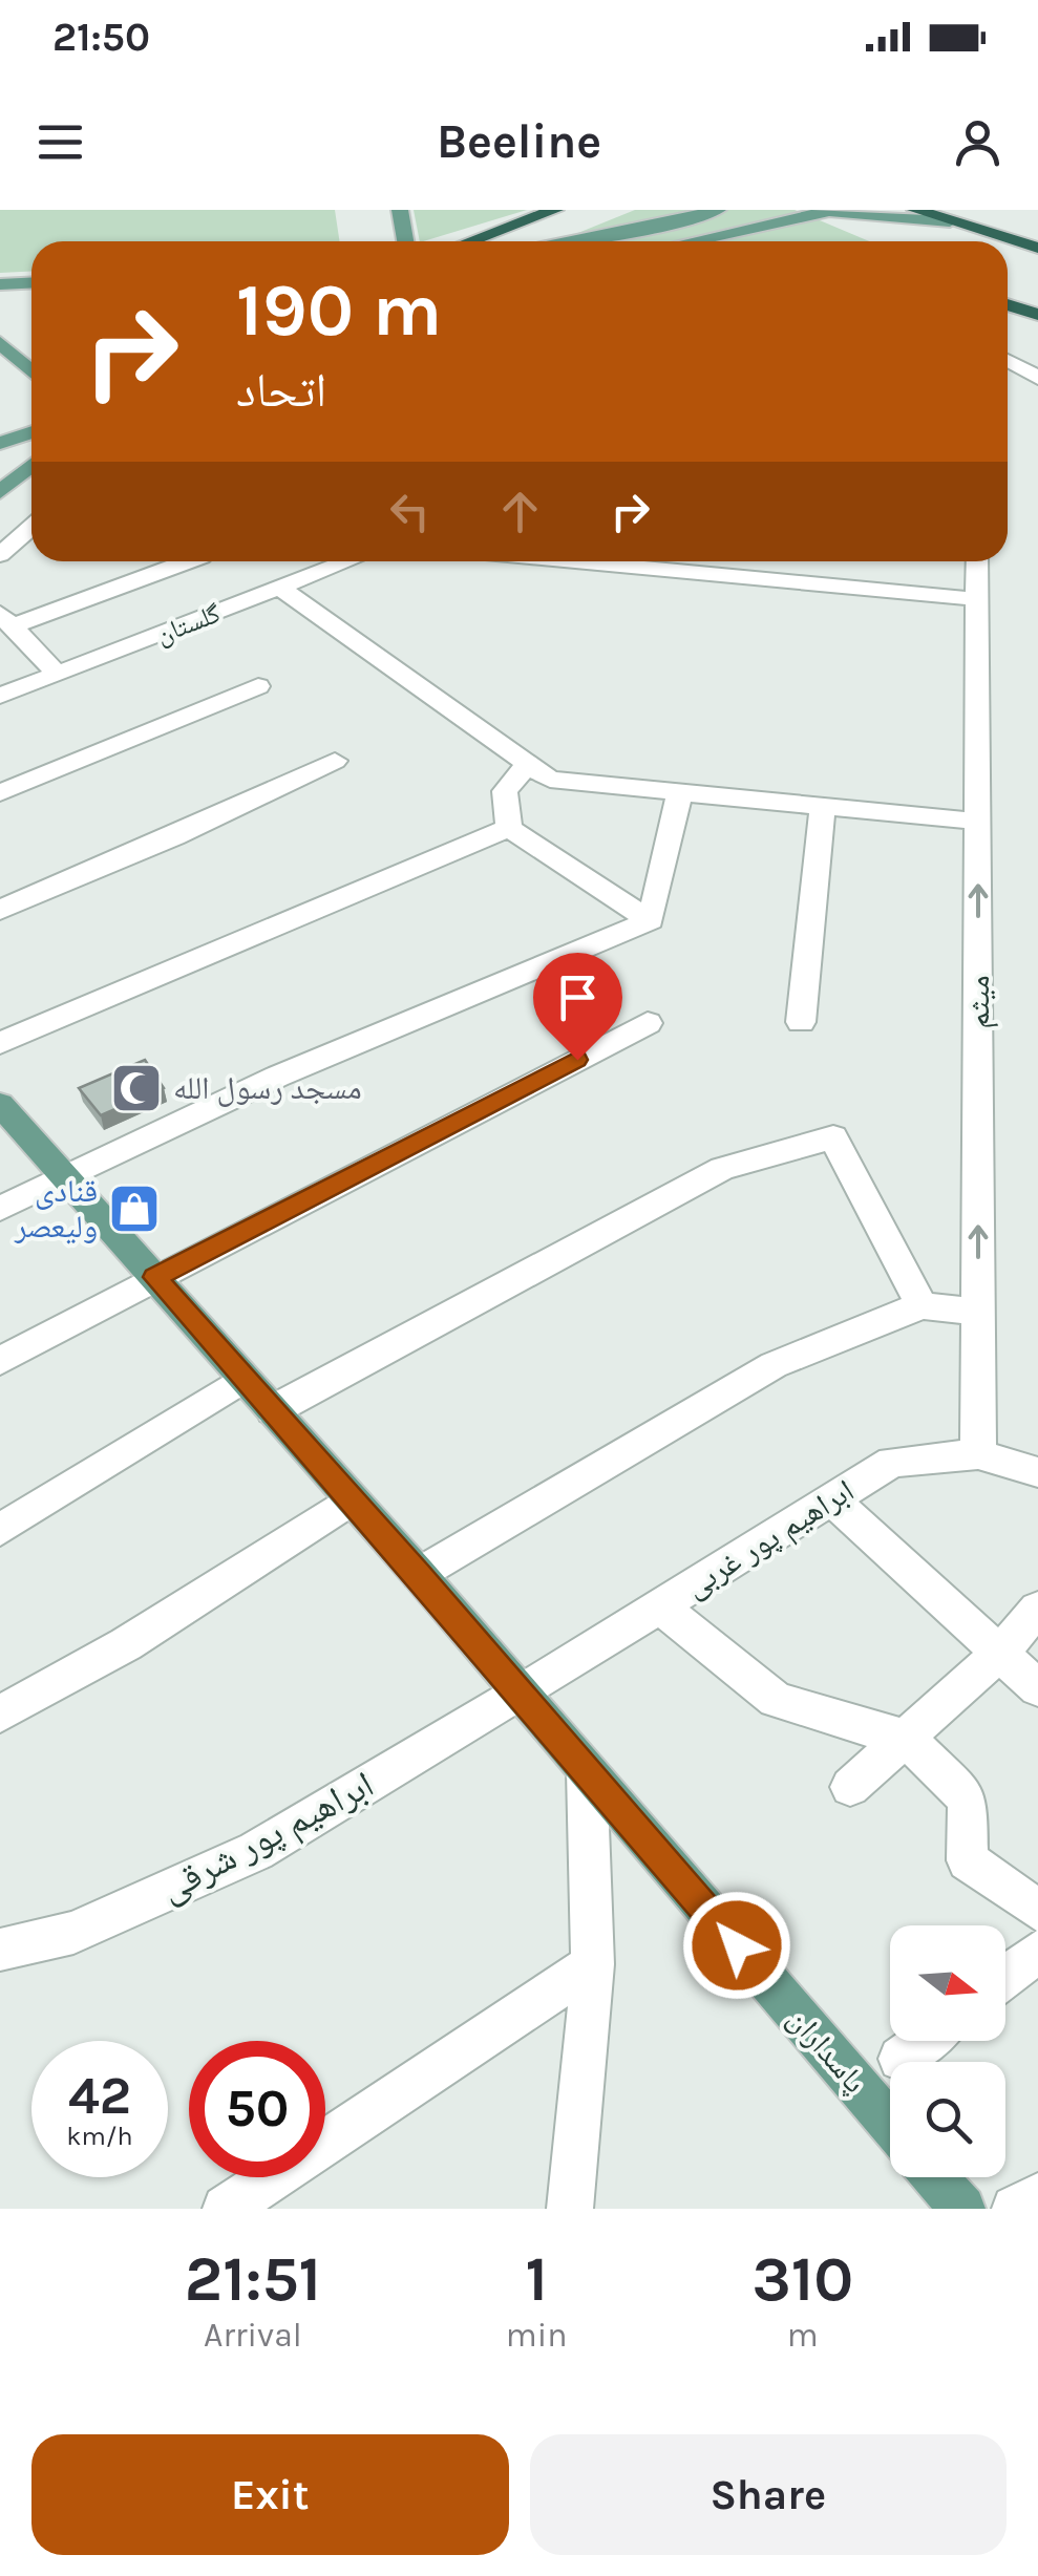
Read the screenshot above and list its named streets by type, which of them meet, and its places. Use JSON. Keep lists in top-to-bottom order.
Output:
{
  "streets": {
    "main road": ["پاسداران"],
    "street": [
      "گلستان",
      "میثم",
      "ابراهیم پور غربی",
      "ابراهیم پور شرقی"
    ]
  },
  "crossings": [
    ["میثم", "ابراهیم پور غربی"],
    ["ابراهیم پور غربی", "ابراهیم پور شرقی"],
    ["ابراهیم پور غربی", "پاسداران"],
    ["ابراهیم پور شرقی", "پاسداران"]
  ],
  "places": {
    "mosque": ["مسجد رسول الله"],
    "shop": ["قنادی ولیعصر"]
  },
  "north": "right",
  "page": {
    "status": "21:50",
    "header": "Beeline",
    "turn": ["190 m", "اتحاد"],
    "speed": "42 km/h",
    "limit": "50",
    "eta": [
      "21:51",
      "Arrival",
      "1",
      "min",
      "310",
      "m"
    ],
    "buttons": ["Exit", "Share"]
  }
}
